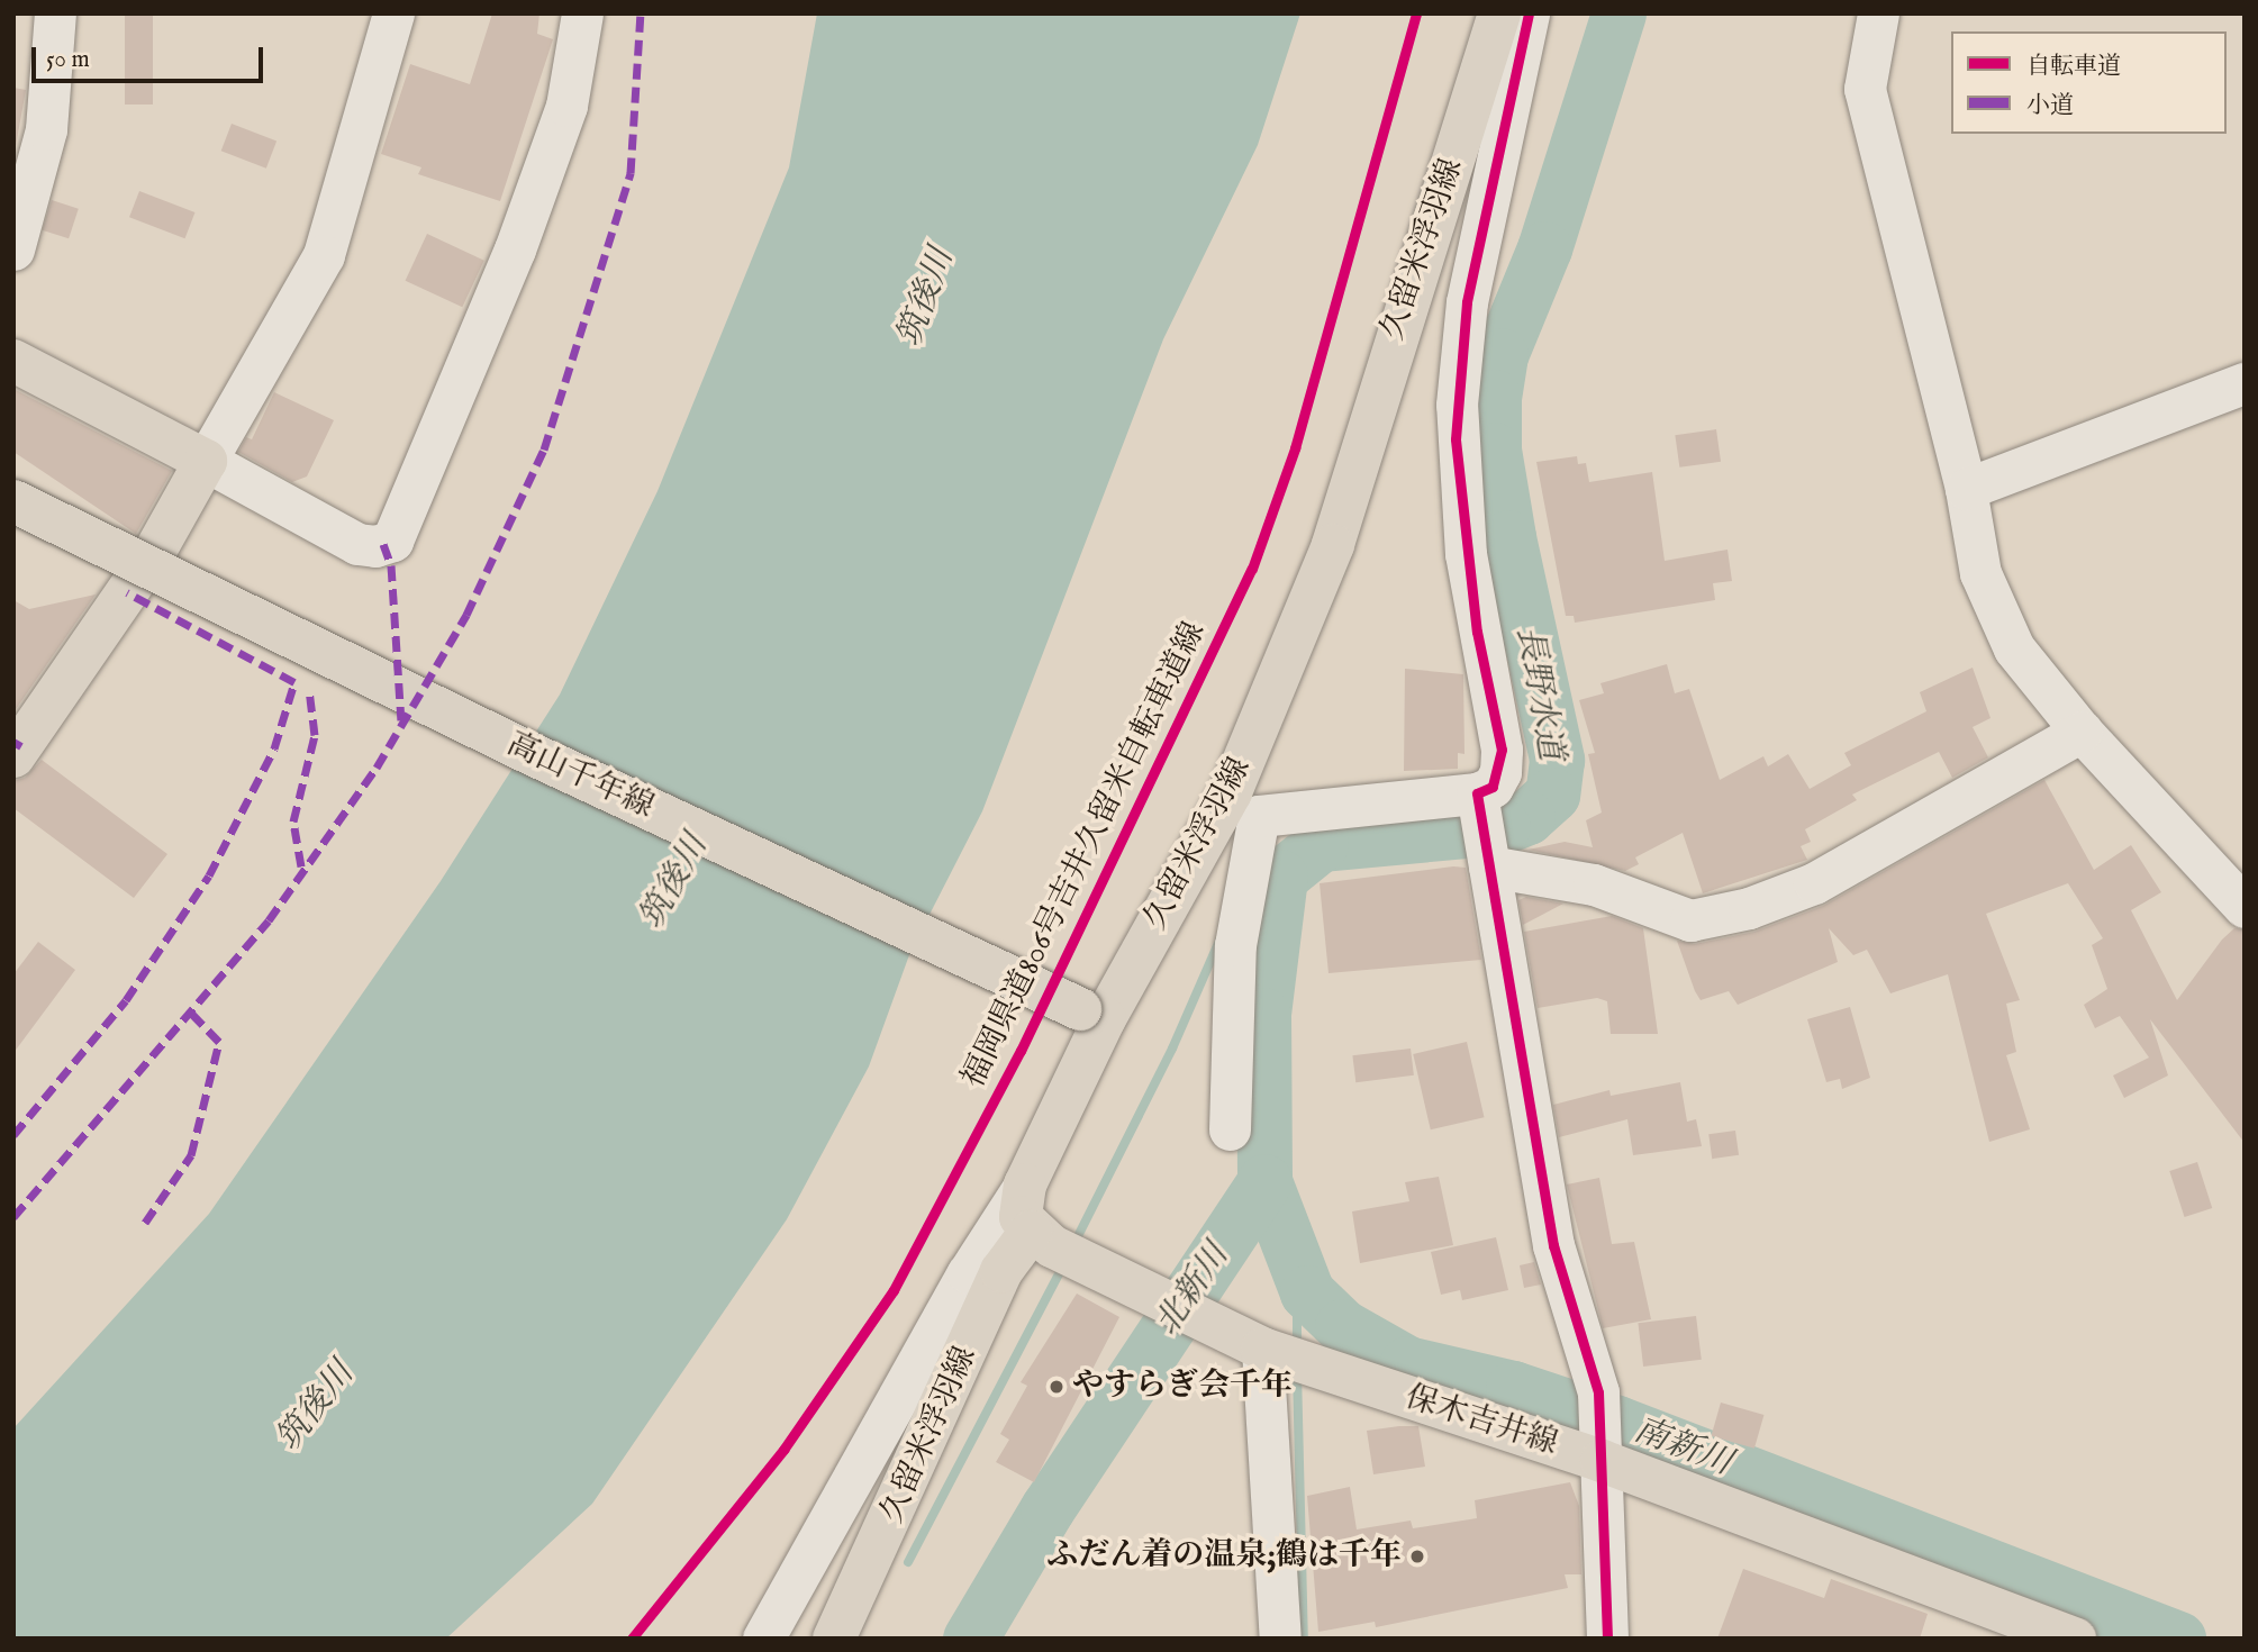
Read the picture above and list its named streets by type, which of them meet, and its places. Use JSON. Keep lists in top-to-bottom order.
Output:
{
  "streets": {
    "main road": ["久留米浮羽線", "高山千年線", "保木吉井線"],
    "cycle path": ["福岡県道806号吉井久留米自転車道線"]
  },
  "crossings": [
    ["久留米浮羽線", "高山千年線"],
    ["久留米浮羽線", "保木吉井線"]
  ],
  "water": [
    "筑後川",
    "長野水道",
    "北新川",
    "南新川"
  ],
  "places": ["やすらぎ会千年", "ふだん着の温泉;鶴は千年"],
  "legend": ["自転車道", "小道"],
  "scale_bar": "50 m"
}
